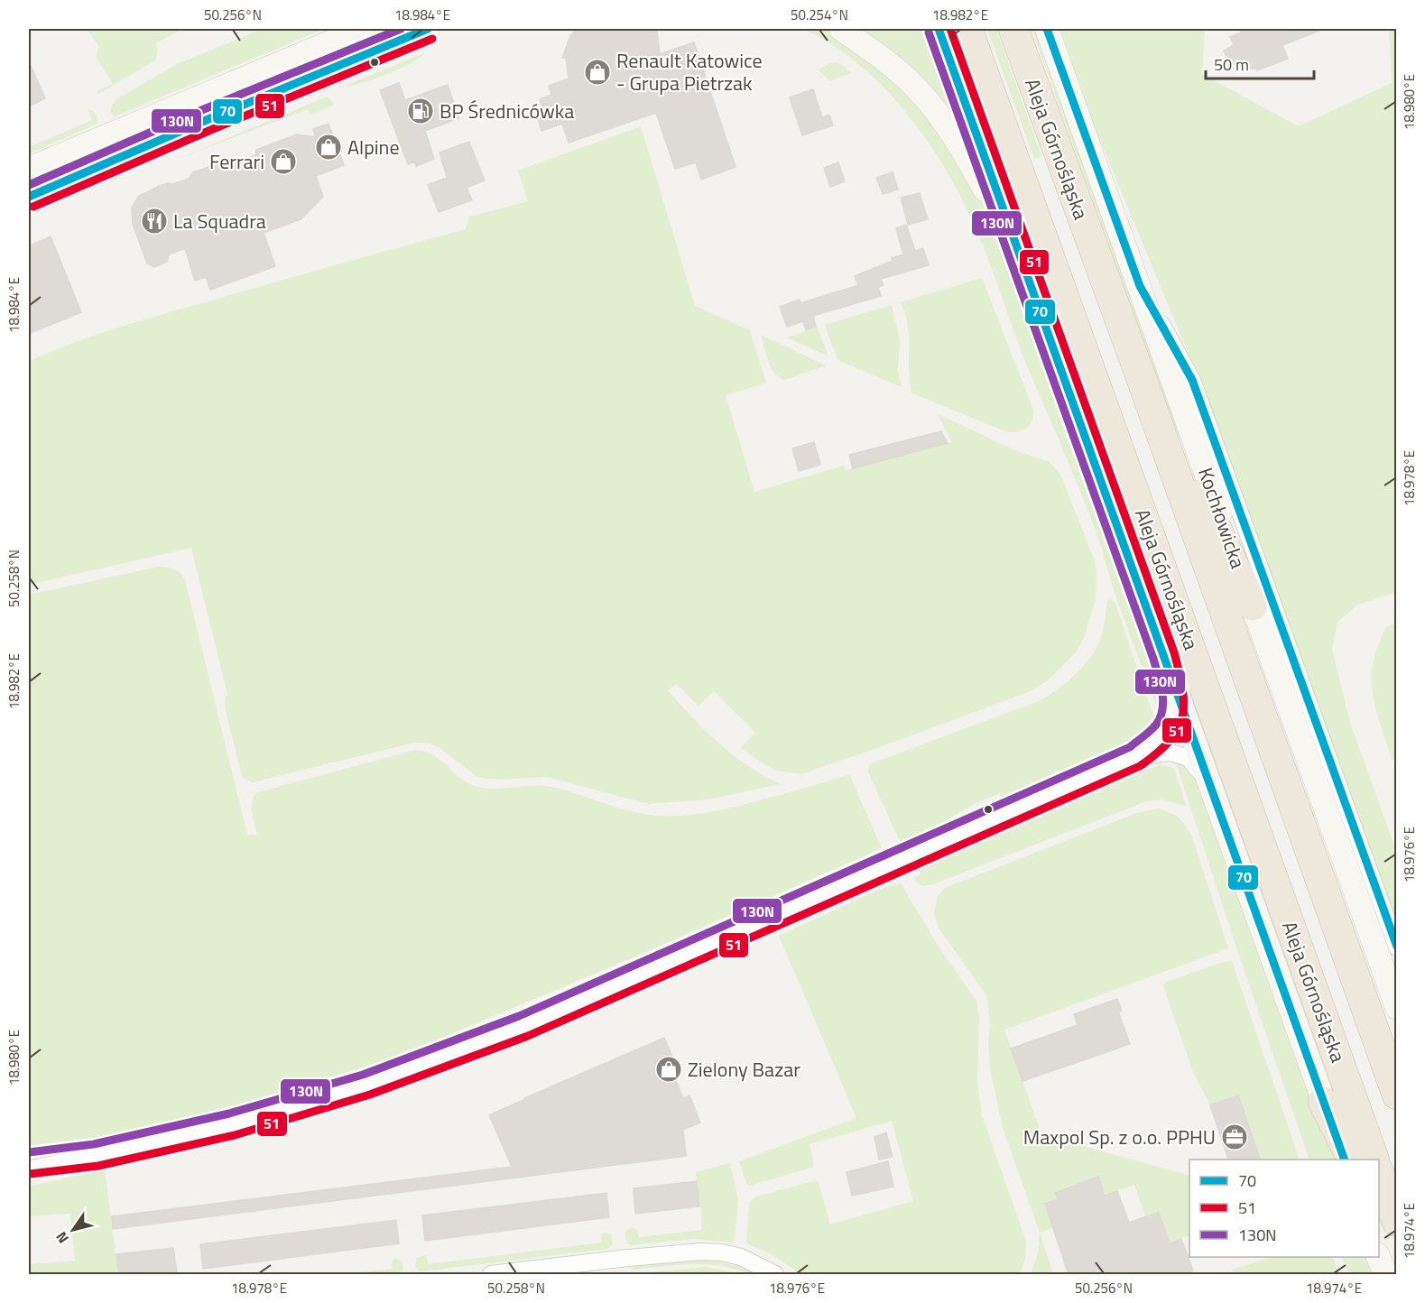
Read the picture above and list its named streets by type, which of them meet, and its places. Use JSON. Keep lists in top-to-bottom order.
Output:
{
  "streets": {
    "highway": ["Aleja Górnośląska"],
    "main road": ["Kochłowicka"]
  },
  "places": {
    "shop": [
      "Renault Katowice - Grupa Pietrzak",
      "Alpine",
      "Ferrari",
      "Zielony Bazar"
    ],
    "fuel station": ["BP Średnicówka"],
    "restaurant": ["La Squadra"],
    "office": ["Maxpol Sp. z o.o. PPHU"]
  },
  "lines": ["transit line 70", "transit line 51", "transit line 130N"],
  "legend": ["70", "51", "130N"],
  "scale_bar": "50 m",
  "north": "bottom left",
  "coordinates": [
    "50.256°N",
    "18.984°E",
    "50.254°N",
    "18.982°E",
    "18.980°E",
    "18.978°E",
    "50.258°N",
    "18.976°E",
    "18.974°E"
  ]
}
